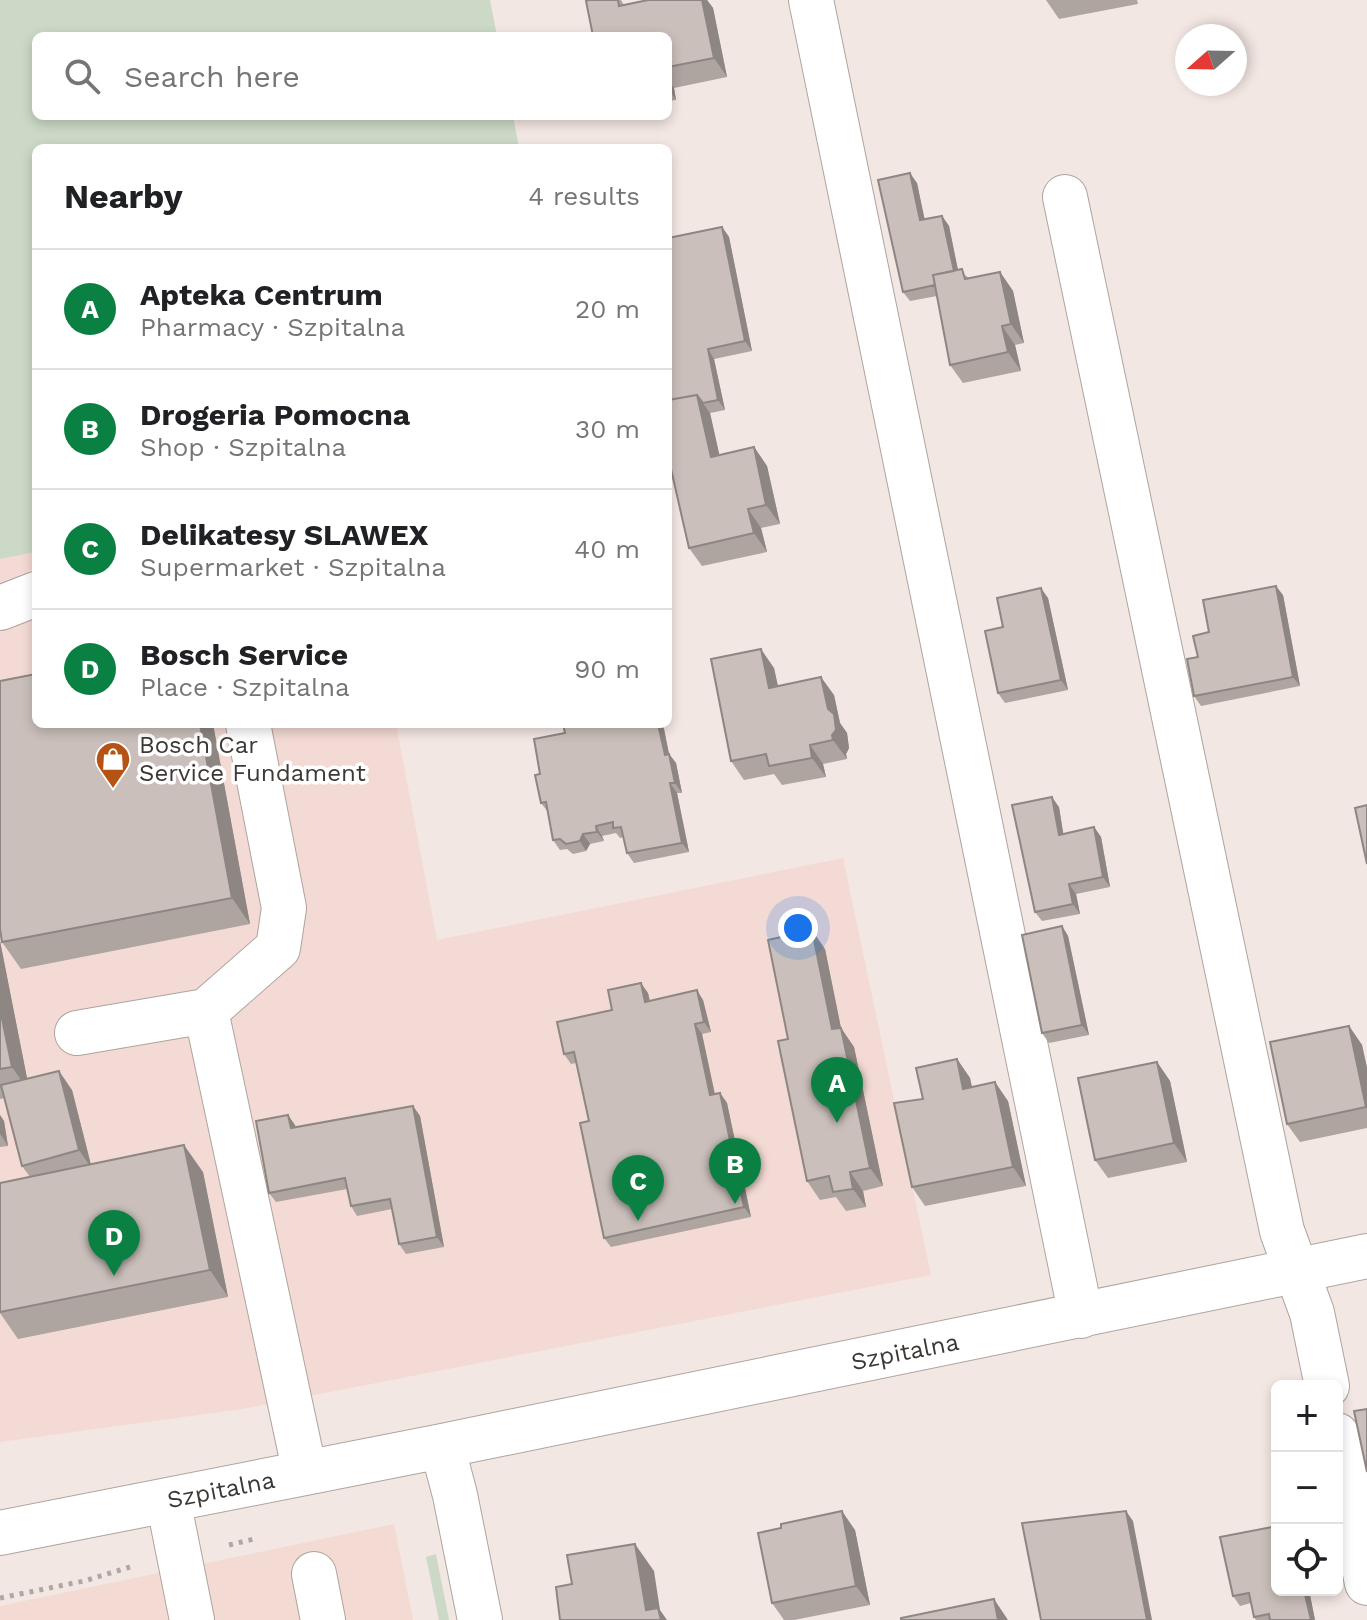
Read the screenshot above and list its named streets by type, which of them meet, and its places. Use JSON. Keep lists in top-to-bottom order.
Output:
{
  "streets": {
    "street": ["Szpitalna"]
  },
  "places": {
    "shop": ["Bosch Car Service Fundament"]
  },
  "north": "left",
  "page": {
    "search": "Search here",
    "heading": ["Nearby", "4 results"],
    "list": [
      {
        "mark": "A",
        "name": "Apteka Centrum",
        "note": "Pharmacy · Szpitalna",
        "value": "20 m"
      },
      {
        "mark": "B",
        "name": "Drogeria Pomocna",
        "note": "Shop · Szpitalna",
        "value": "30 m"
      },
      {
        "mark": "C",
        "name": "Delikatesy SLAWEX",
        "note": "Supermarket · Szpitalna",
        "value": "40 m"
      },
      {
        "mark": "D",
        "name": "Bosch Service",
        "note": "Place · Szpitalna",
        "value": "90 m"
      }
    ],
    "pins": [
      "A",
      "B",
      "C",
      "D"
    ],
    "map_buttons": ["+", "−"]
  }
}
